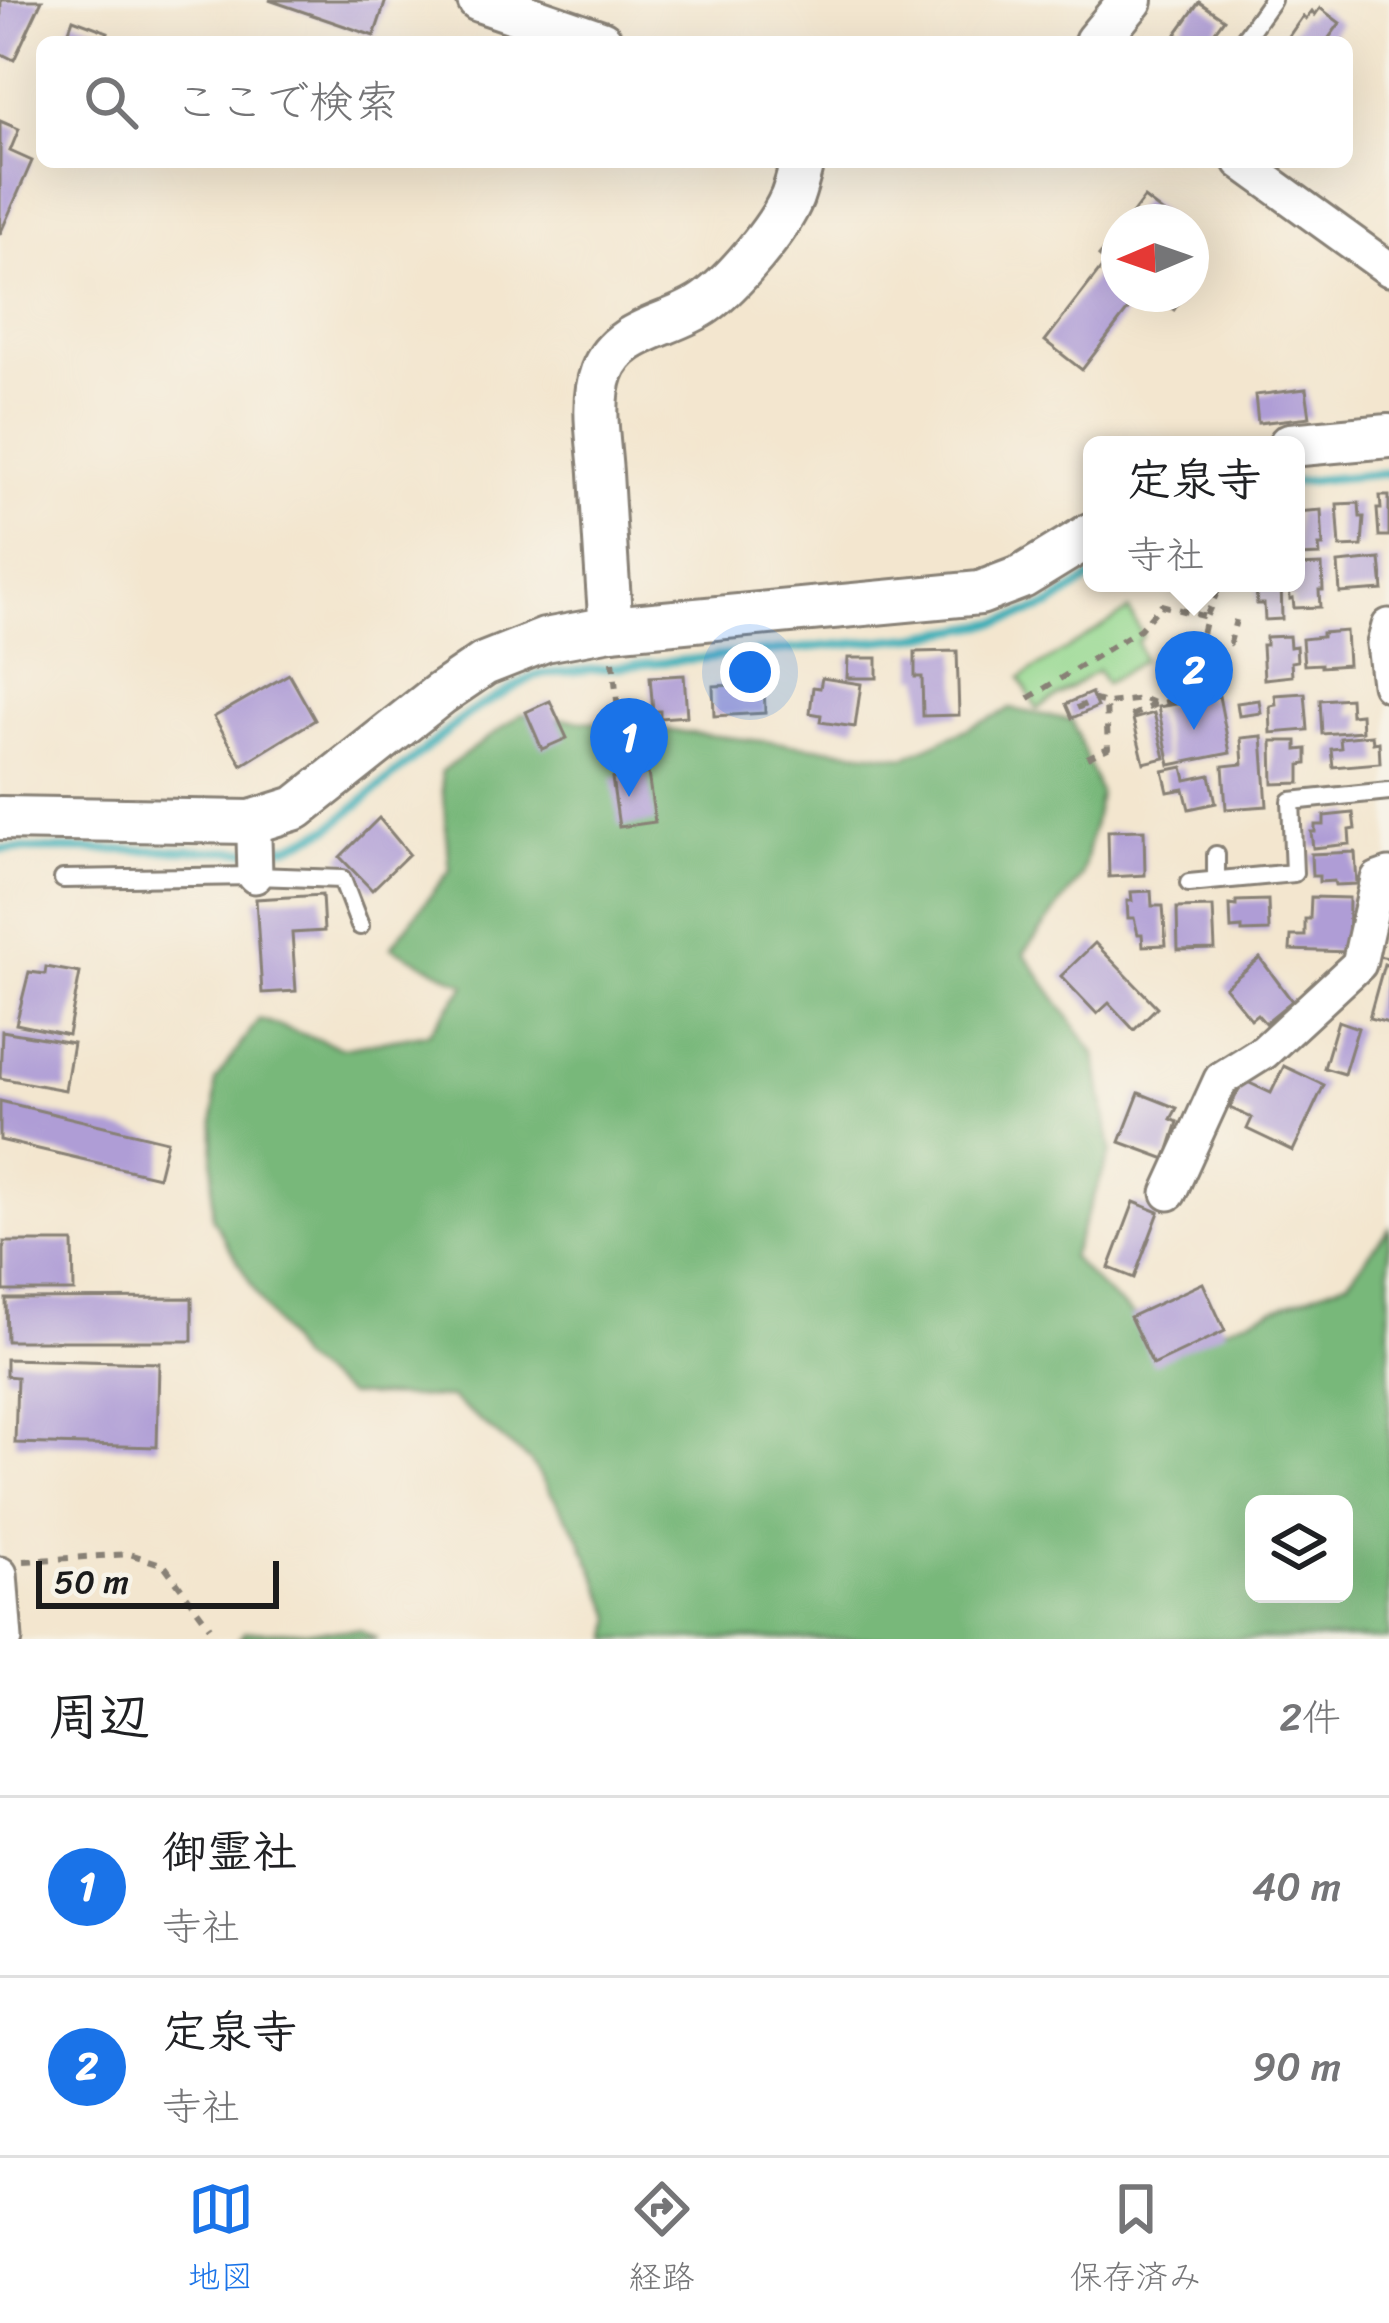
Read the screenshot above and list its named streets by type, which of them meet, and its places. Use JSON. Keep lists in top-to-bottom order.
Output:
{
  "scale_bar": "50 m",
  "north": "left",
  "page": {
    "search": "ここで検索",
    "popup": ["定泉寺", "寺社"],
    "pins": ["2", "1"],
    "scale": "50 m",
    "heading": ["周辺", "2件"],
    "list": [
      {
        "mark": "1",
        "name": "御霊社",
        "note": "寺社",
        "value": "40 m"
      },
      {
        "mark": "2",
        "name": "定泉寺",
        "note": "寺社",
        "value": "90 m"
      }
    ],
    "nav": ["地図", "経路", "保存済み"]
  }
}
